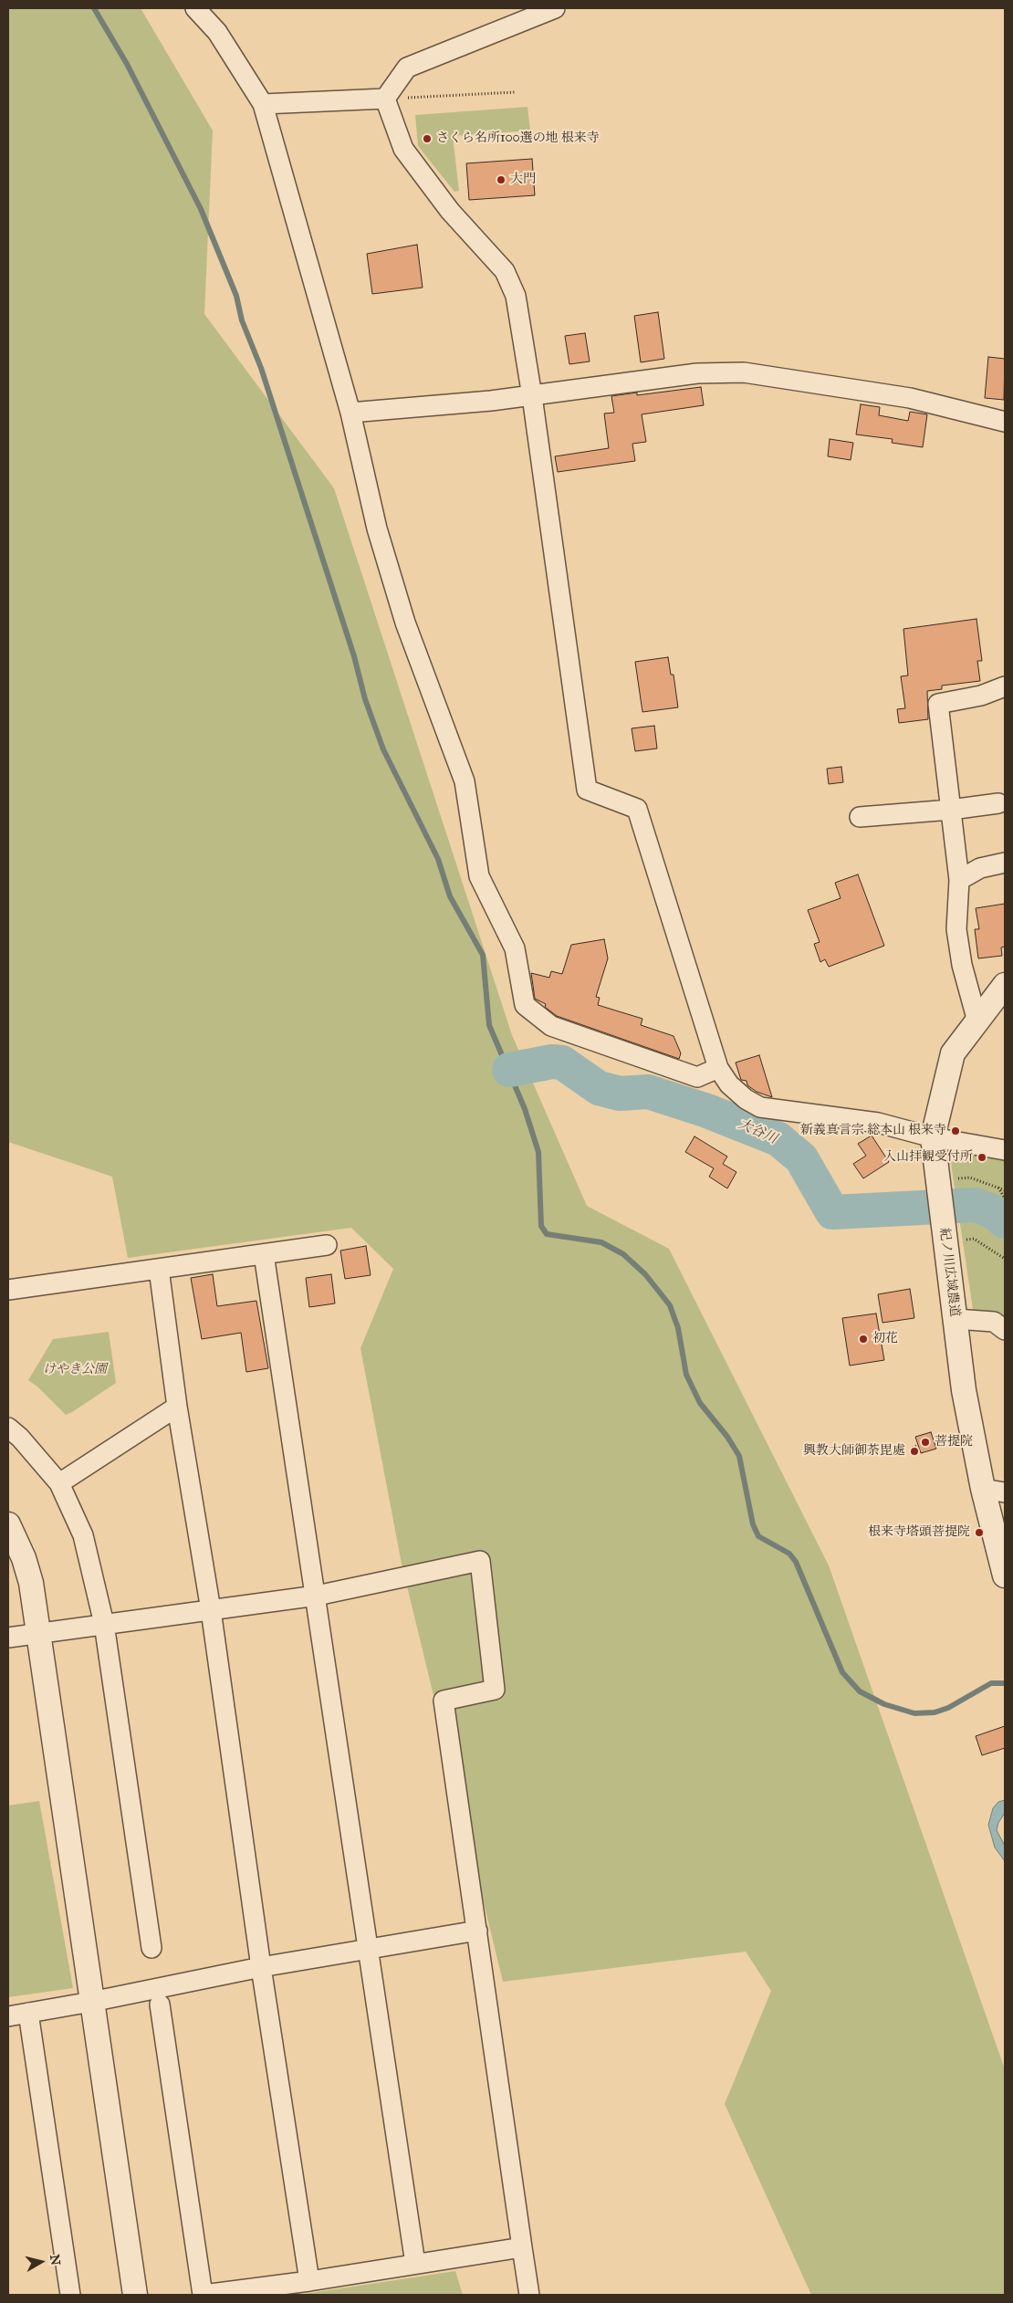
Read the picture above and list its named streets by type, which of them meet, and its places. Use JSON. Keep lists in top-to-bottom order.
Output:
{
  "streets": {
    "street": ["紀ノ川広域農道"]
  },
  "water": ["大谷川"],
  "parks": ["けやき公園"],
  "places": [
    "さくら名所100選の地 根来寺",
    "大門",
    "新義真言宗 総本山 根来寺",
    "入山拝観受付所",
    "初花",
    "菩提院",
    "興教大師御荼毘處",
    "根来寺塔頭菩提院"
  ],
  "north": "right"
}
